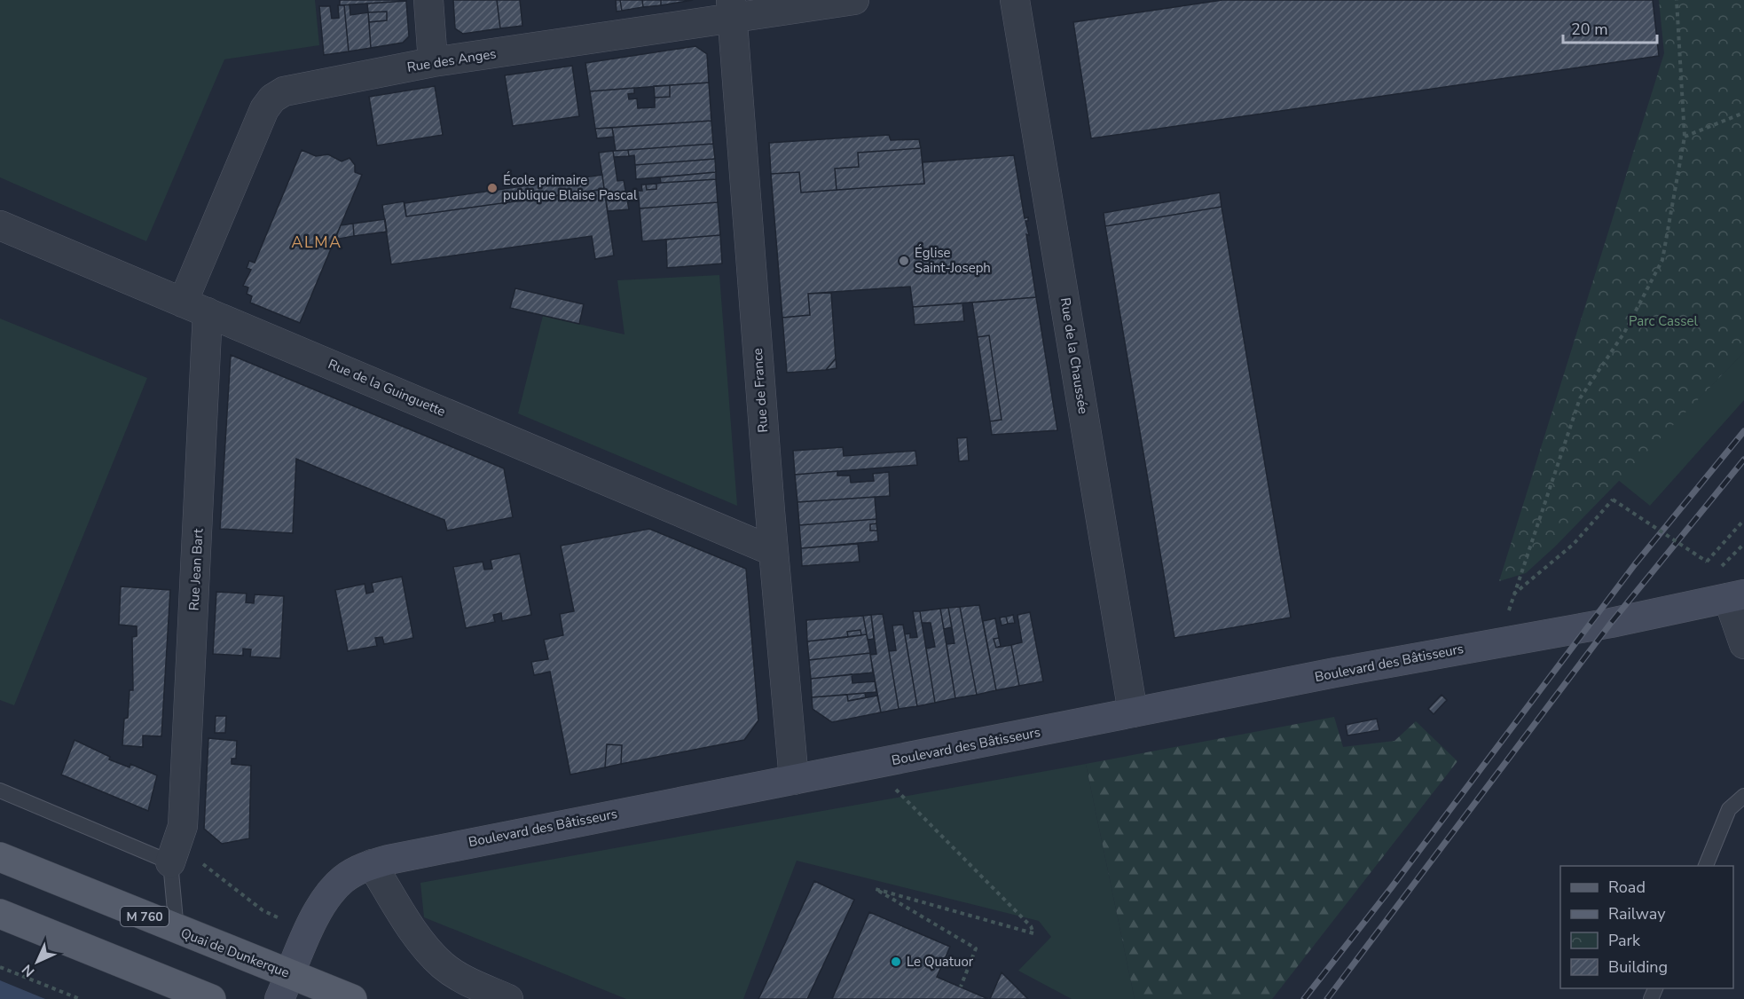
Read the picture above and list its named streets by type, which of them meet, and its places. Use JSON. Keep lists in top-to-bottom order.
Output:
{
  "streets": {
    "main road": ["M 760", "Quai de Dunkerque"],
    "street": [
      "Rue des Anges",
      "Rue de la Chaussée",
      "Rue de la Guinguette",
      "Rue de France",
      "Rue Jean Bart",
      "Boulevard des Bâtisseurs"
    ]
  },
  "crossings": [
    ["Rue des Anges", "Rue de la Guinguette"],
    ["Rue des Anges", "Rue de France"],
    ["Rue des Anges", "Rue Jean Bart"],
    ["Rue de la Chaussée", "Boulevard des Bâtisseurs"],
    ["Rue de la Guinguette", "Rue de France"],
    ["Rue de la Guinguette", "Rue Jean Bart"],
    ["Rue de France", "Boulevard des Bâtisseurs"],
    ["Boulevard des Bâtisseurs", "Quai de Dunkerque"]
  ],
  "districts": ["ALMA"],
  "parks": ["Parc Cassel"],
  "places": ["École primaire publique Blaise Pascal", "Église Saint-Joseph", "Le Quatuor"],
  "legend": [
    "Road",
    "Railway",
    "Park",
    "Building"
  ],
  "scale_bar": "20 m",
  "north": "bottom left"
}
